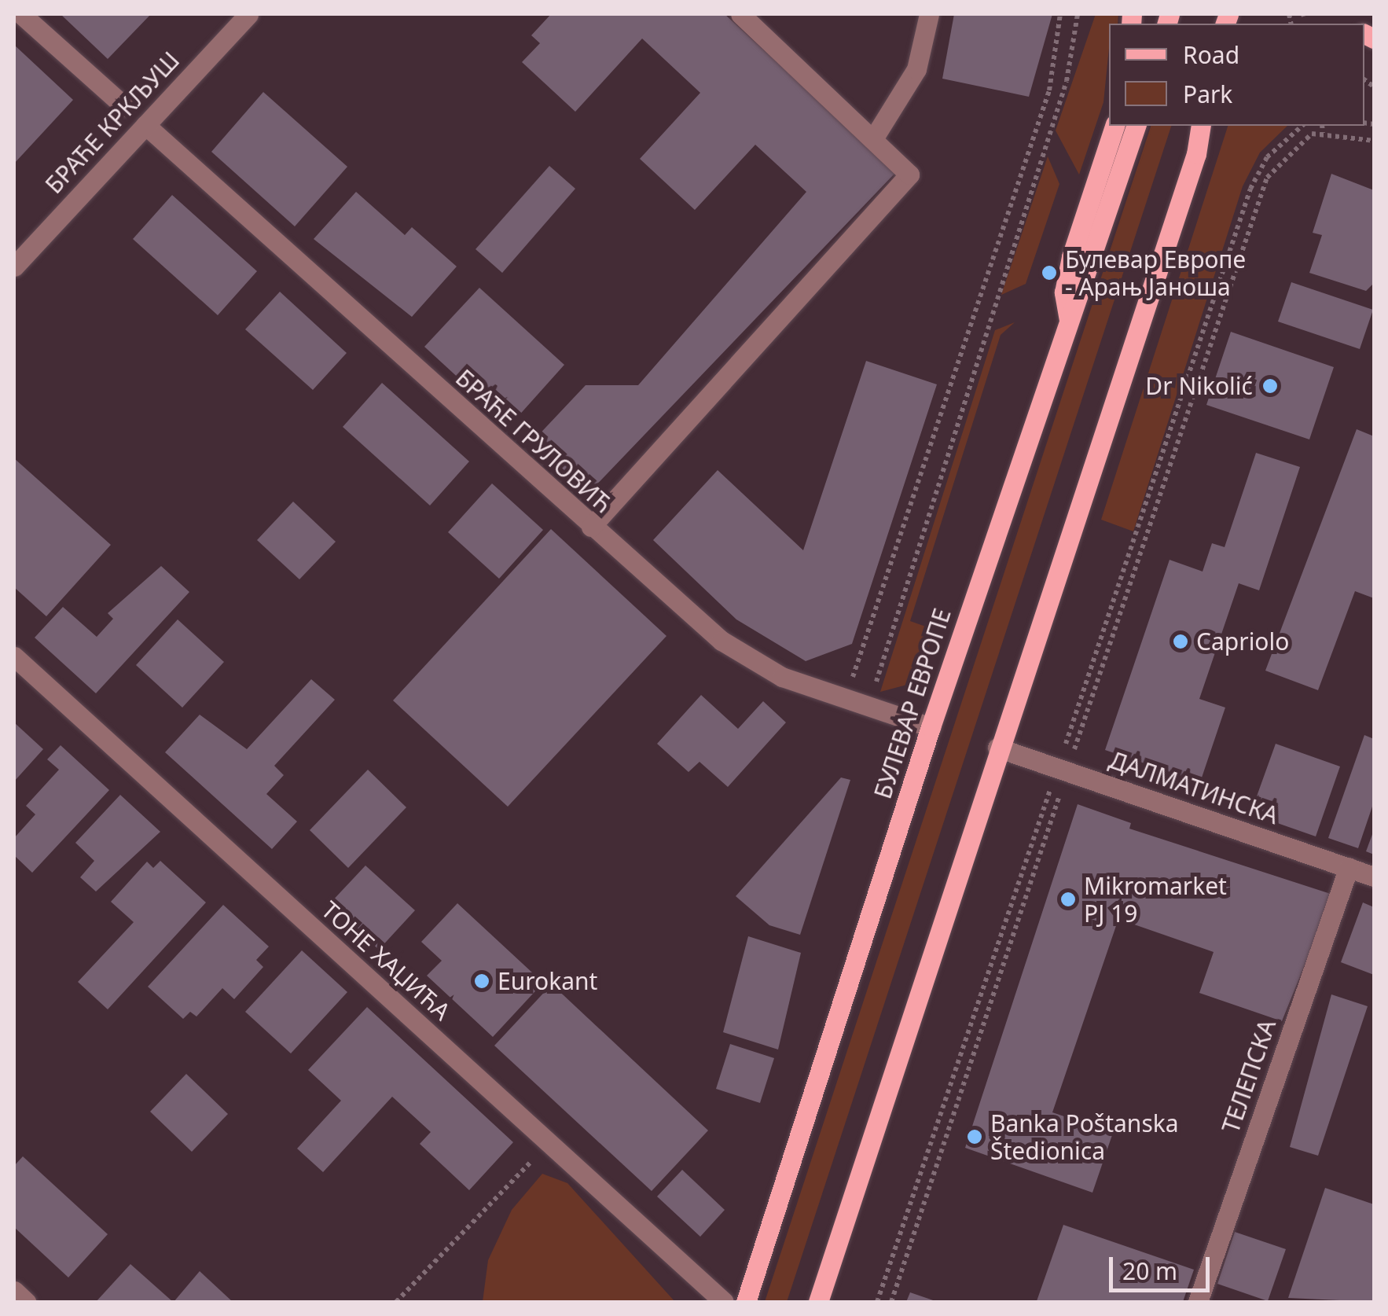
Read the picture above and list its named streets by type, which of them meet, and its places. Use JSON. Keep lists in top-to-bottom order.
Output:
{
  "streets": {
    "main road": ["БУЛЕВАР ЕВРОПЕ"],
    "street": [
      "БРАЋЕ КРКЉУШ",
      "БРАЋЕ ГРУЛОВИЋ",
      "ДАЛМАТИНСКА",
      "ТОНЕ ХАЏИЋА",
      "ТЕЛЕПСКА"
    ]
  },
  "crossings": [
    ["БРАЋЕ КРКЉУШ", "БРАЋЕ ГРУЛОВИЋ"],
    ["БРАЋЕ ГРУЛОВИЋ", "БУЛЕВАР ЕВРОПЕ"],
    ["ДАЛМАТИНСКА", "ТЕЛЕПСКА"]
  ],
  "places": [
    "Булевар Европе - Арањ Јаноша",
    "Dr Nikolić",
    "Capriolo",
    "Mikromarket PJ 19",
    "Eurokant",
    "Banka Poštanska Štedionica"
  ],
  "legend": ["Road", "Park"],
  "scale_bar": "20 m"
}
